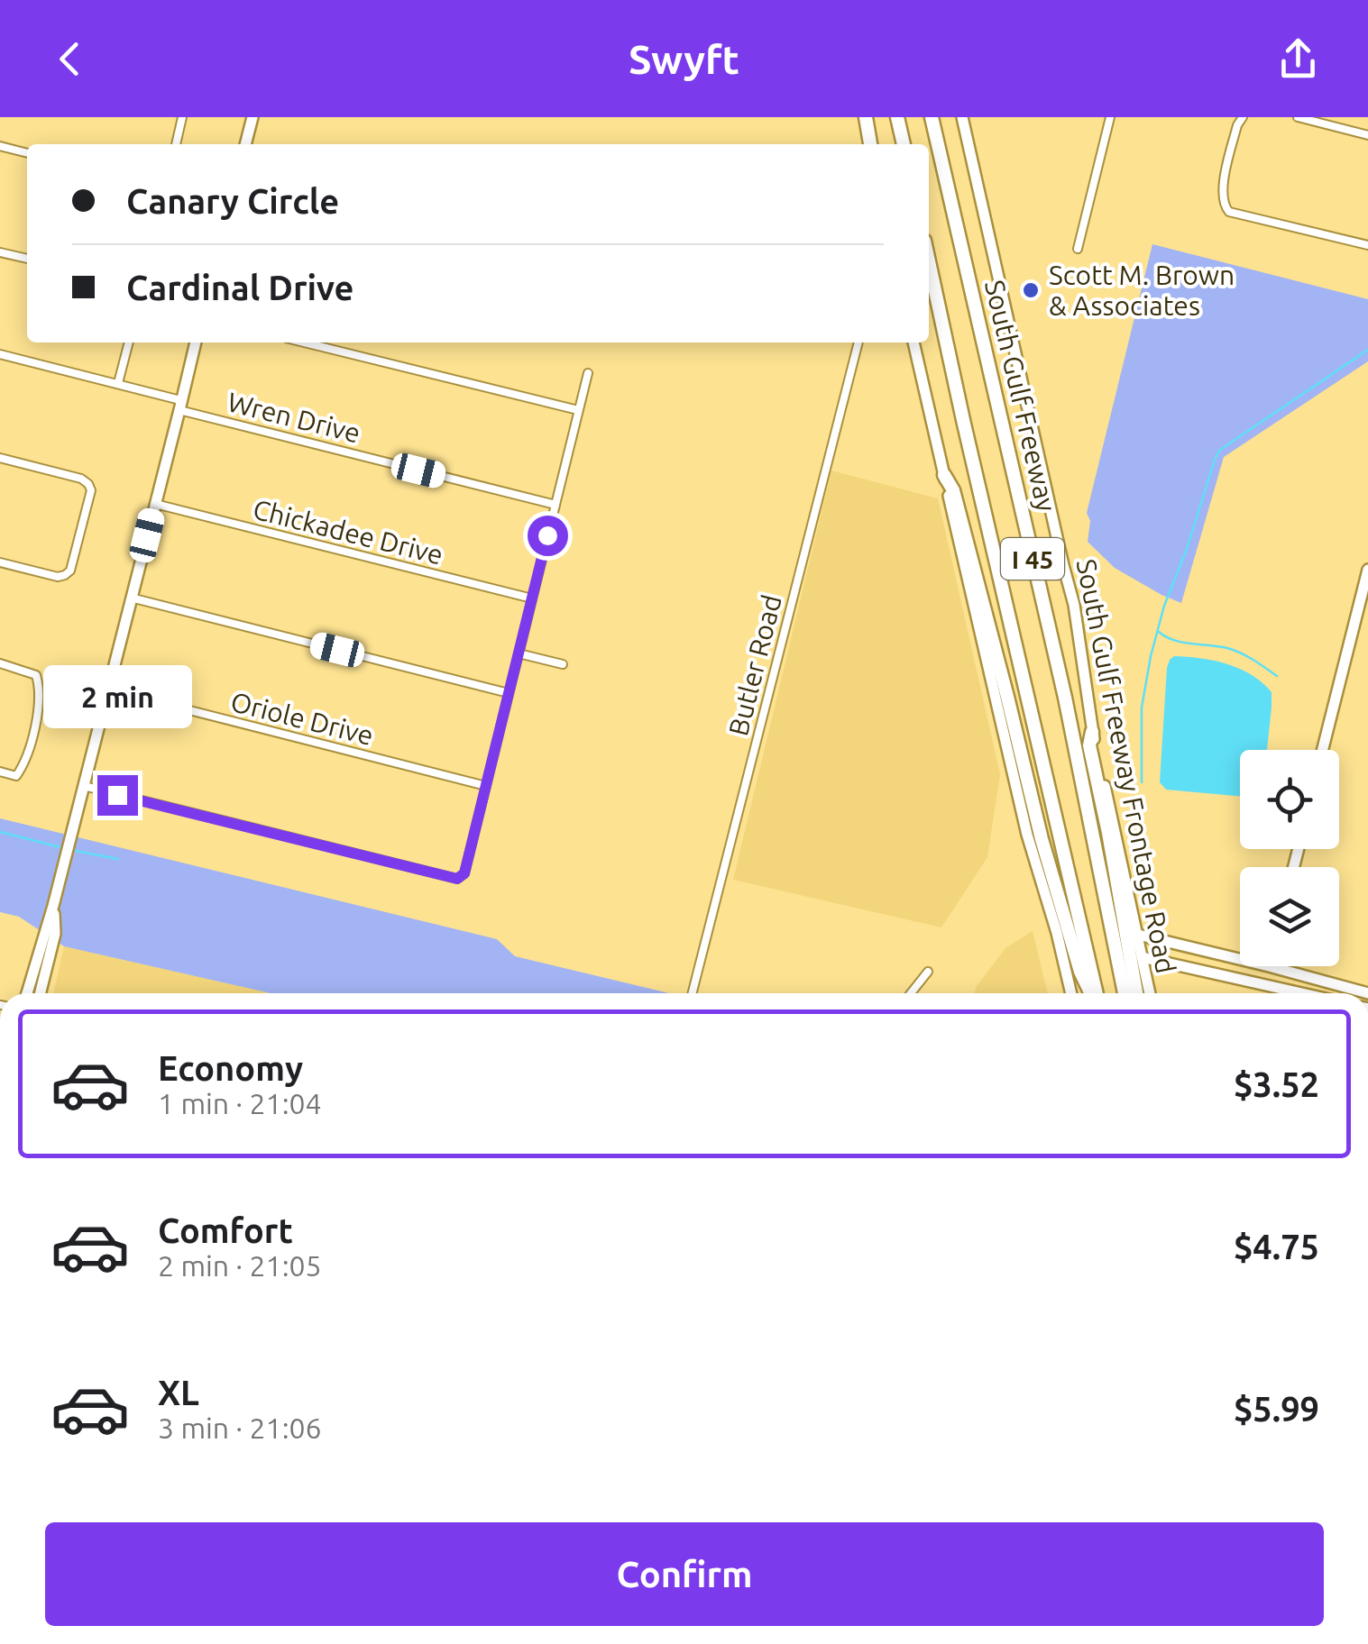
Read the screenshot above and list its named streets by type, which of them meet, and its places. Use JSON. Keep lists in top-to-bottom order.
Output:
{
  "streets": {
    "highway": ["South Gulf Freeway", "I 45"],
    "street": [
      "Wren Drive",
      "Chickadee Drive",
      "Butler Road",
      "Oriole Drive",
      "South Gulf Freeway Frontage Road"
    ]
  },
  "places": ["Scott M. Brown & Associates"],
  "page": {
    "header": "Swyft",
    "banner": ["Canary Circle", "Cardinal Drive"],
    "bubble": "2 min",
    "list": [
      {
        "name": "Economy",
        "note": "1 min · 21:04",
        "value": "$3.52"
      },
      {
        "name": "Comfort",
        "note": "2 min · 21:05",
        "value": "$4.75"
      },
      {
        "name": "XL",
        "note": "3 min · 21:06",
        "value": "$5.99"
      }
    ],
    "buttons": "Confirm"
  }
}
